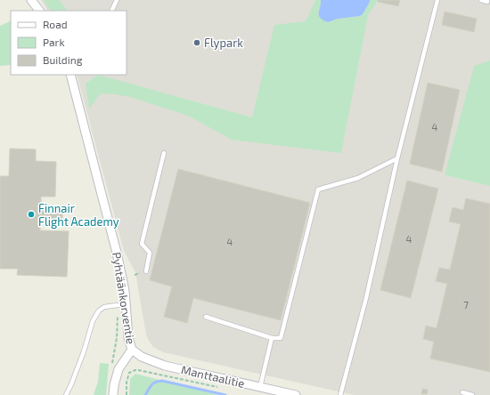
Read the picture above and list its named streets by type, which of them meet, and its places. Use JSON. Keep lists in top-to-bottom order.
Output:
{
  "streets": {
    "street": ["Pyhtäänkorventie", "Manttaalitie"]
  },
  "crossings": [
    ["Pyhtäänkorventie", "Manttaalitie"]
  ],
  "places": ["Flypark", "Finnair Flight Academy"],
  "house_numbers": [
    "4",
    "4",
    "4",
    "7"
  ],
  "legend": ["Road", "Park", "Building"]
}
